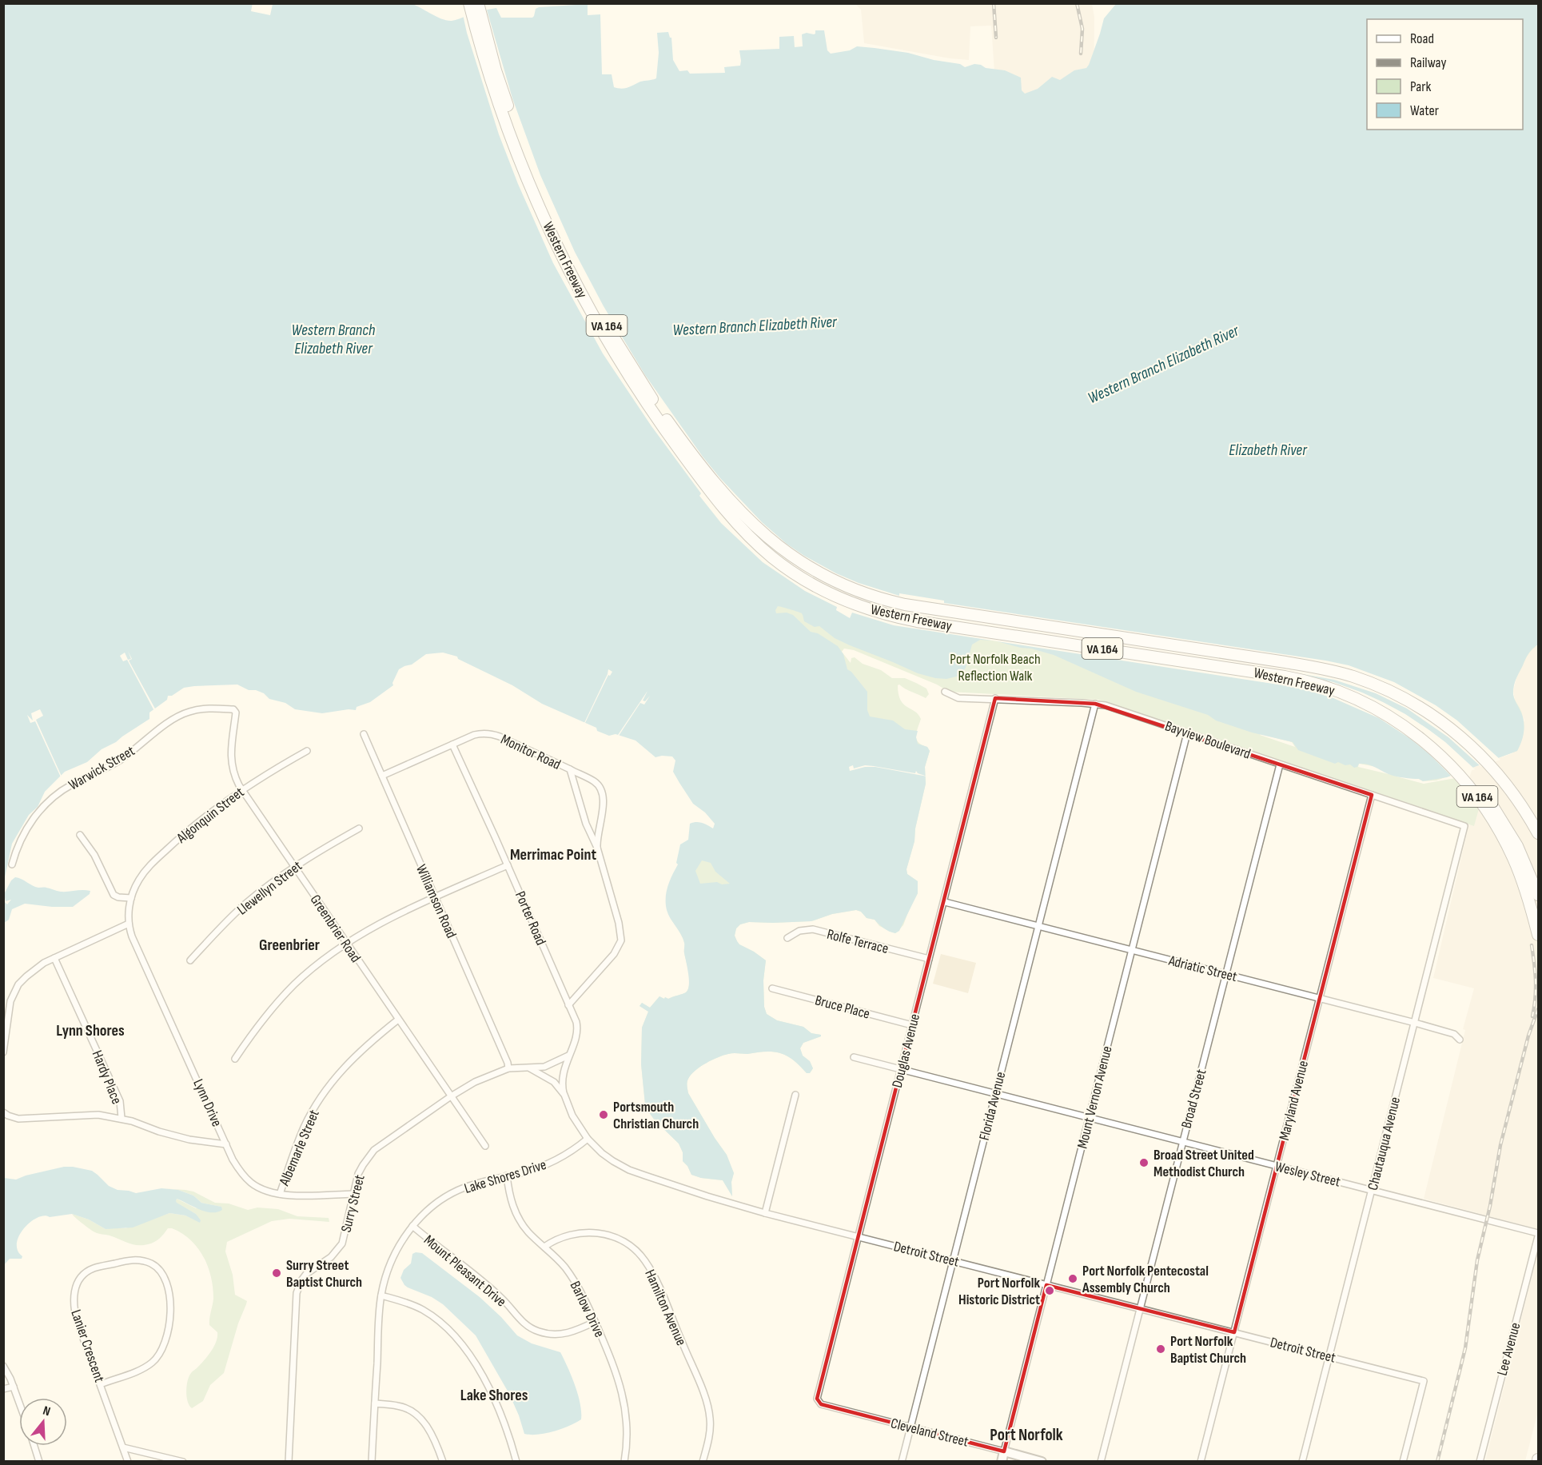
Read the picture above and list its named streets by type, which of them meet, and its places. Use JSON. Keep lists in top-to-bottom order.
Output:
{
  "streets": {
    "highway": ["Western Freeway", "VA 164"],
    "street": [
      "Bayview Boulevard",
      "Monitor Road",
      "Warwick Street",
      "Algonquin Street",
      "Llewellyn Street",
      "Williamson Road",
      "Porter Road",
      "Greenbrier Road",
      "Rolfe Terrace",
      "Adriatic Street",
      "Bruce Place",
      "Douglas Avenue",
      "Hardy Place",
      "Mount Vernon Avenue",
      "Broad Street",
      "Maryland Avenue",
      "Lynn Drive",
      "Florida Avenue",
      "Chautauqua Avenue",
      "Albemarle Street",
      "Wesley Street",
      "Lake Shores Drive",
      "Surry Street",
      "Detroit Street",
      "Mount Pleasant Drive",
      "Hamilton Avenue",
      "Barlow Drive",
      "Lanier Crescent",
      "Lee Avenue",
      "Cleveland Street"
    ]
  },
  "crossings": [
    ["Bayview Boulevard", "Douglas Avenue"],
    ["Bayview Boulevard", "Mount Vernon Avenue"],
    ["Bayview Boulevard", "Broad Street"],
    ["Bayview Boulevard", "Maryland Avenue"],
    ["Bayview Boulevard", "Florida Avenue"],
    ["Bayview Boulevard", "Chautauqua Avenue"],
    ["Monitor Road", "Williamson Road"],
    ["Monitor Road", "Porter Road"],
    ["Warwick Street", "Greenbrier Road"],
    ["Algonquin Street", "Greenbrier Road"],
    ["Algonquin Street", "Lynn Drive"],
    ["Llewellyn Street", "Greenbrier Road"],
    ["Williamson Road", "Surry Street"],
    ["Porter Road", "Surry Street"],
    ["Porter Road", "Detroit Street"],
    ["Greenbrier Road", "Albemarle Street"],
    ["Greenbrier Road", "Surry Street"],
    ["Rolfe Terrace", "Douglas Avenue"],
    ["Adriatic Street", "Douglas Avenue"],
    ["Adriatic Street", "Mount Vernon Avenue"],
    ["Adriatic Street", "Broad Street"],
    ["Adriatic Street", "Maryland Avenue"],
    ["Adriatic Street", "Florida Avenue"],
    ["Adriatic Street", "Chautauqua Avenue"],
    ["Bruce Place", "Douglas Avenue"],
    ["Douglas Avenue", "Wesley Street"],
    ["Douglas Avenue", "Detroit Street"],
    ["Douglas Avenue", "Cleveland Street"],
    ["Mount Vernon Avenue", "Wesley Street"],
    ["Mount Vernon Avenue", "Detroit Street"],
    ["Mount Vernon Avenue", "Cleveland Street"],
    ["Broad Street", "Wesley Street"],
    ["Broad Street", "Detroit Street"],
    ["Maryland Avenue", "Wesley Street"],
    ["Maryland Avenue", "Detroit Street"],
    ["Lynn Drive", "Albemarle Street"],
    ["Lynn Drive", "Surry Street"],
    ["Florida Avenue", "Wesley Street"],
    ["Florida Avenue", "Detroit Street"],
    ["Florida Avenue", "Cleveland Street"],
    ["Chautauqua Avenue", "Wesley Street"],
    ["Chautauqua Avenue", "Detroit Street"],
    ["Wesley Street", "Lee Avenue"],
    ["Lake Shores Drive", "Detroit Street"],
    ["Lake Shores Drive", "Mount Pleasant Drive"],
    ["Lake Shores Drive", "Barlow Drive"],
    ["Surry Street", "Detroit Street"],
    ["Mount Pleasant Drive", "Barlow Drive"],
    ["Hamilton Avenue", "Barlow Drive"]
  ],
  "districts": [
    "Merrimac Point",
    "Greenbrier",
    "Lynn Shores",
    "Lake Shores",
    "Port Norfolk"
  ],
  "water": ["Western Branch Elizabeth River", "Elizabeth River"],
  "parks": ["Port Norfolk Beach Reflection Walk"],
  "places": [
    "Portsmouth Christian Church",
    "Broad Street United Methodist Church",
    "Surry Street Baptist Church",
    "Port Norfolk Pentecostal Assembly Church",
    "Port Norfolk Historic District",
    "Port Norfolk Baptist Church"
  ],
  "legend": [
    "Road",
    "Railway",
    "Park",
    "Water"
  ],
  "north": "top"
}
